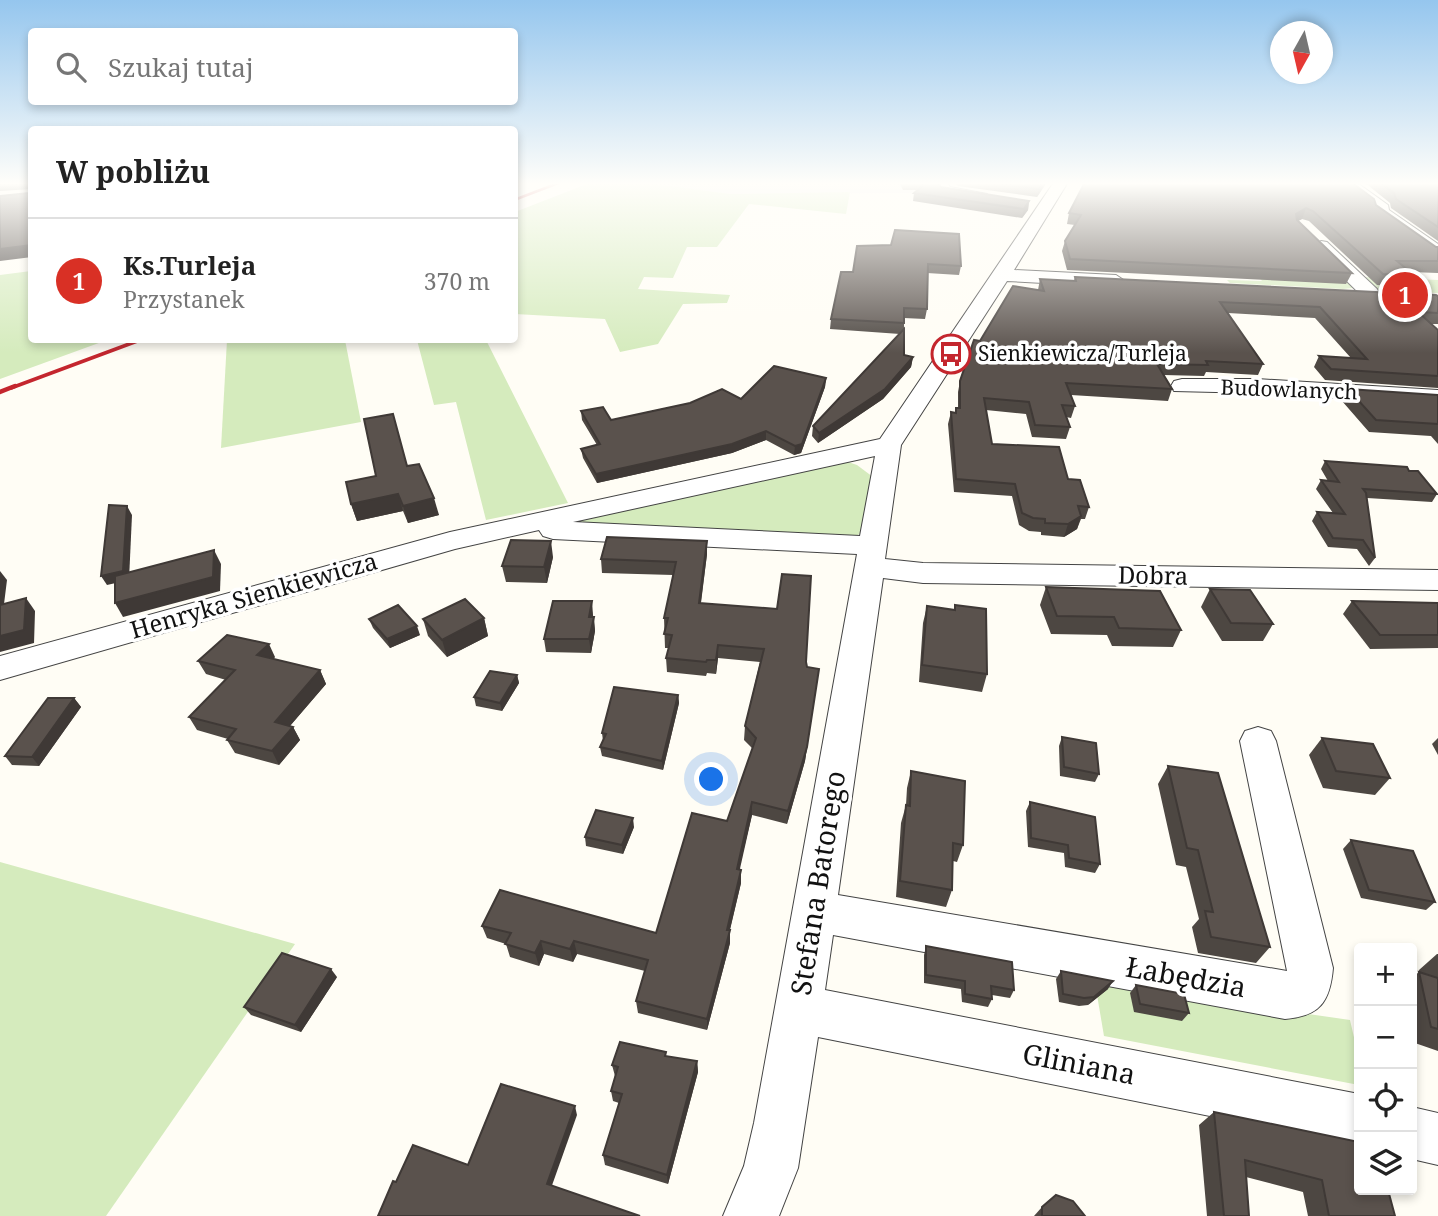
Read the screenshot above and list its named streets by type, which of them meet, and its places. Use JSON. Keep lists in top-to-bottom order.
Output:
{
  "streets": {
    "street": [
      "Budowlanych",
      "Dobra",
      "Henryka Sienkiewicza",
      "Stefana Batorego",
      "Łabędzia",
      "Gliniana"
    ]
  },
  "crossings": [
    ["Dobra", "Henryka Sienkiewicza"],
    ["Dobra", "Stefana Batorego"],
    ["Henryka Sienkiewicza", "Stefana Batorego"],
    ["Stefana Batorego", "Łabędzia"],
    ["Stefana Batorego", "Gliniana"]
  ],
  "places": {
    "bus stop": ["Sienkiewicza/Turleja"]
  },
  "north": "bottom",
  "page": {
    "search": "Szukaj tutaj",
    "heading": "W pobliżu",
    "list": [
      {
        "mark": "1",
        "name": "Ks.Turleja",
        "note": "Przystanek",
        "value": "370 m"
      }
    ],
    "pins": "1",
    "map_buttons": ["+", "−"]
  }
}
